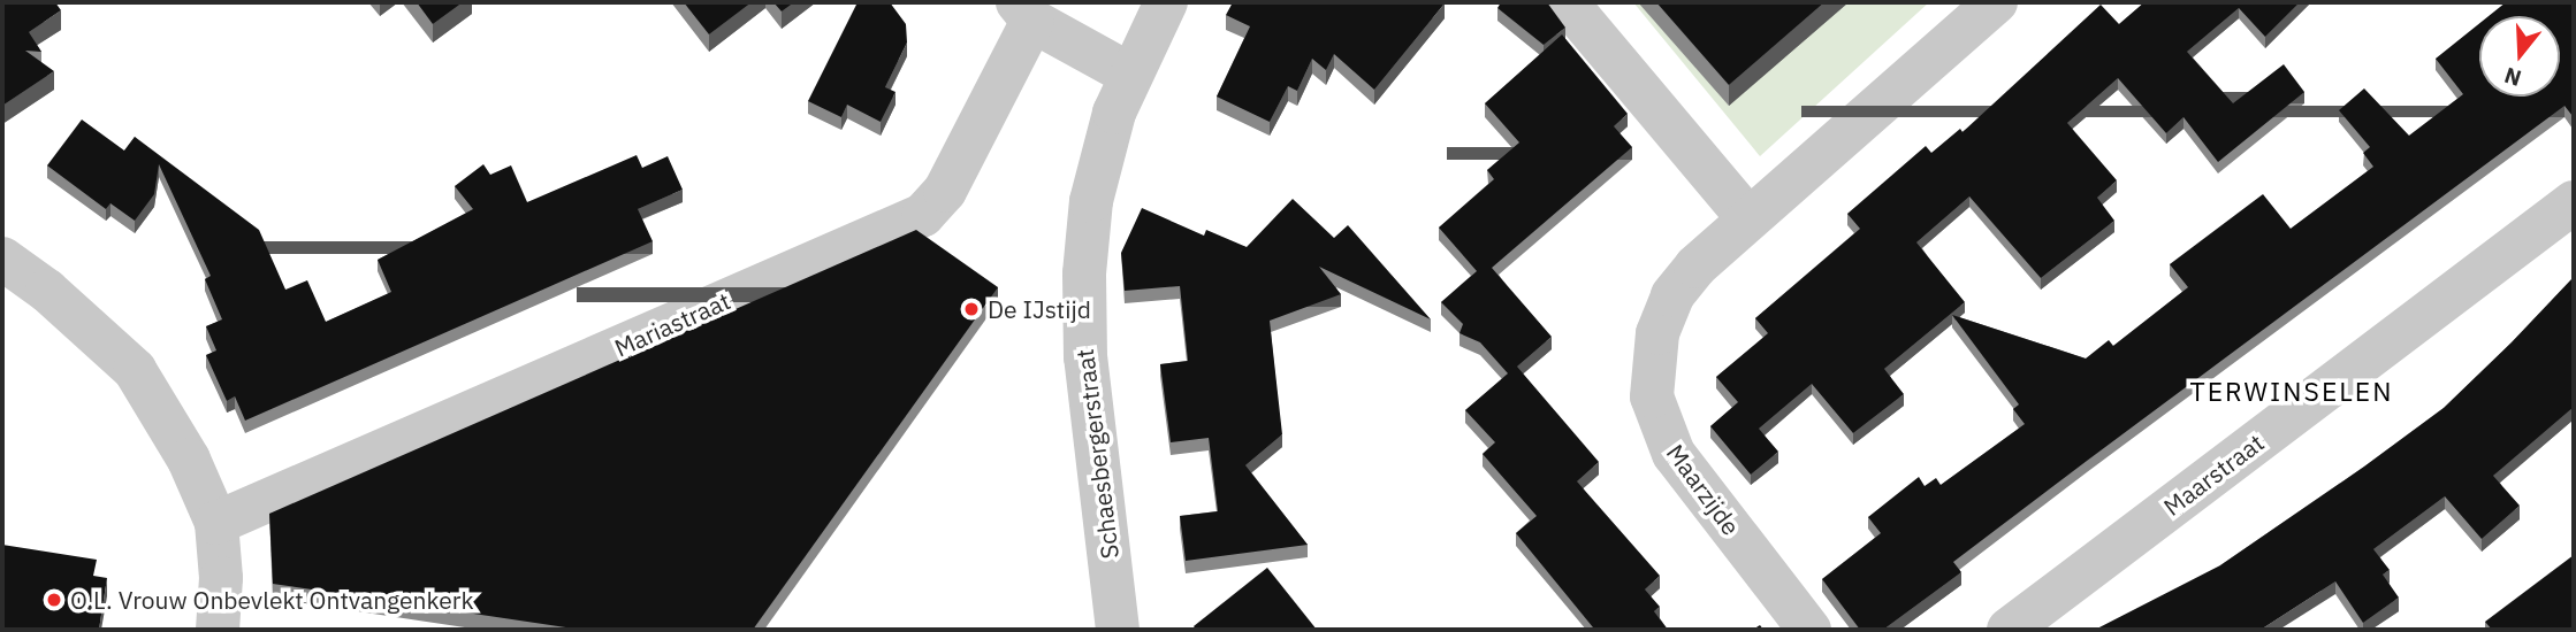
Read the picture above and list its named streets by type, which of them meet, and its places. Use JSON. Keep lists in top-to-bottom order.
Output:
{
  "streets": {
    "street": [
      "Mariastraat",
      "Schaesbergerstraat",
      "Maarstraat",
      "Maarzijde"
    ]
  },
  "districts": ["TERWINSELEN"],
  "places": ["De IJstijd", "O.L. Vrouw Onbevlekt Ontvangenkerk"],
  "north": "bottom"
}
